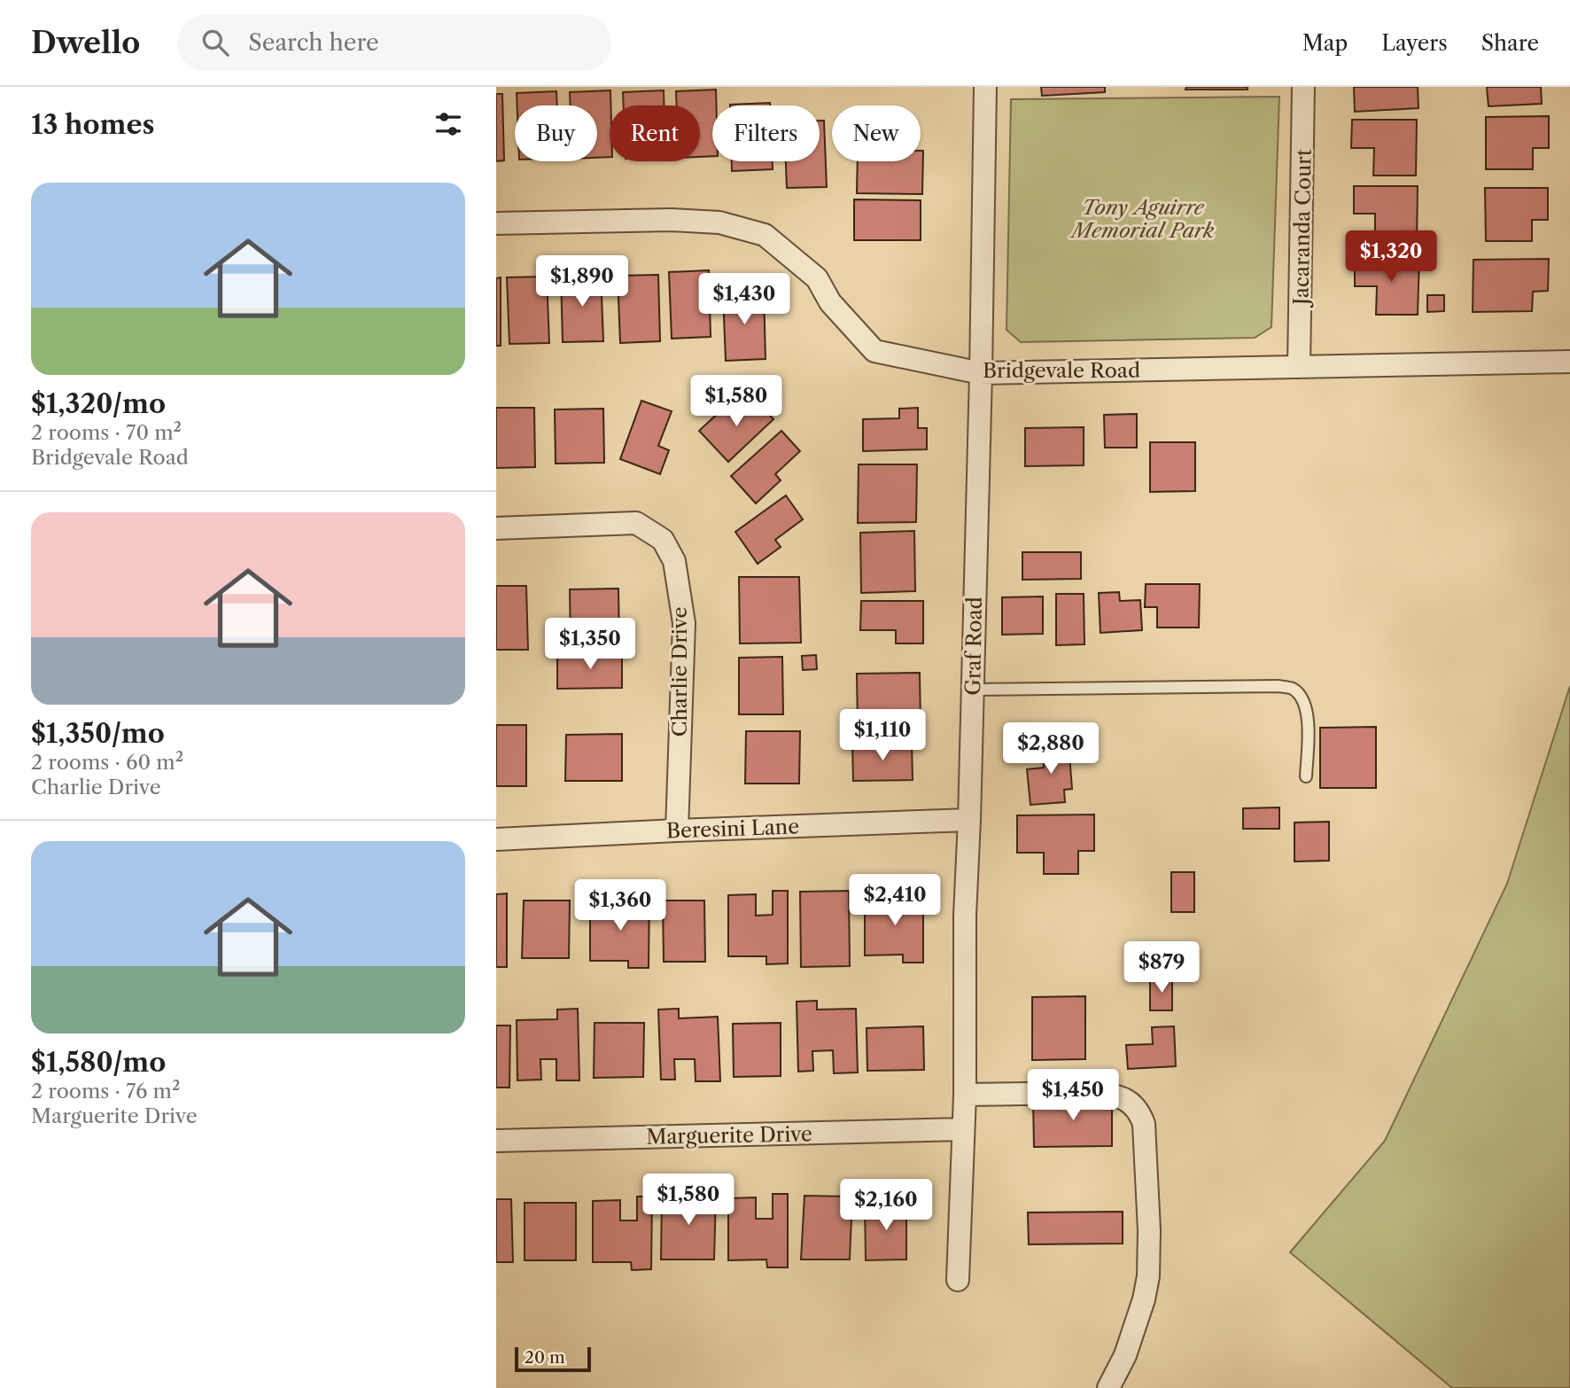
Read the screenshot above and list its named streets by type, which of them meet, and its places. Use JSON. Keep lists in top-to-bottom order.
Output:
{
  "streets": {
    "street": [
      "Jacaranda Court",
      "Bridgevale Road",
      "Graf Road",
      "Charlie Drive",
      "Beresini Lane",
      "Marguerite Drive"
    ]
  },
  "crossings": [
    ["Jacaranda Court", "Bridgevale Road"],
    ["Bridgevale Road", "Graf Road"],
    ["Graf Road", "Beresini Lane"],
    ["Graf Road", "Marguerite Drive"],
    ["Charlie Drive", "Beresini Lane"]
  ],
  "parks": ["Tony Aguirre Memorial Park"],
  "scale_bar": "20 m",
  "page": {
    "header": "Dwello",
    "search": "Search here",
    "nav": ["Map", "Layers", "Share"],
    "heading": "13 homes",
    "chip": [
      "Buy",
      "Rent",
      "Filters",
      "New"
    ],
    "list": [
      {
        "name": "$1,320/mo",
        "note": "2 rooms · 70 m² · Bridgevale Road"
      },
      {
        "name": "$1,350/mo",
        "note": "2 rooms · 60 m² · Charlie Drive"
      },
      {
        "name": "$1,580/mo",
        "note": "2 rooms · 76 m² · Marguerite Drive"
      }
    ],
    "price": [
      "$1,320",
      "$1,890",
      "$1,430",
      "$1,580",
      "$1,350",
      "$1,110",
      "$2,880",
      "$2,410",
      "$1,360",
      "$879",
      "$1,450",
      "$1,580",
      "$2,160"
    ],
    "scale": "20 m"
  }
}
